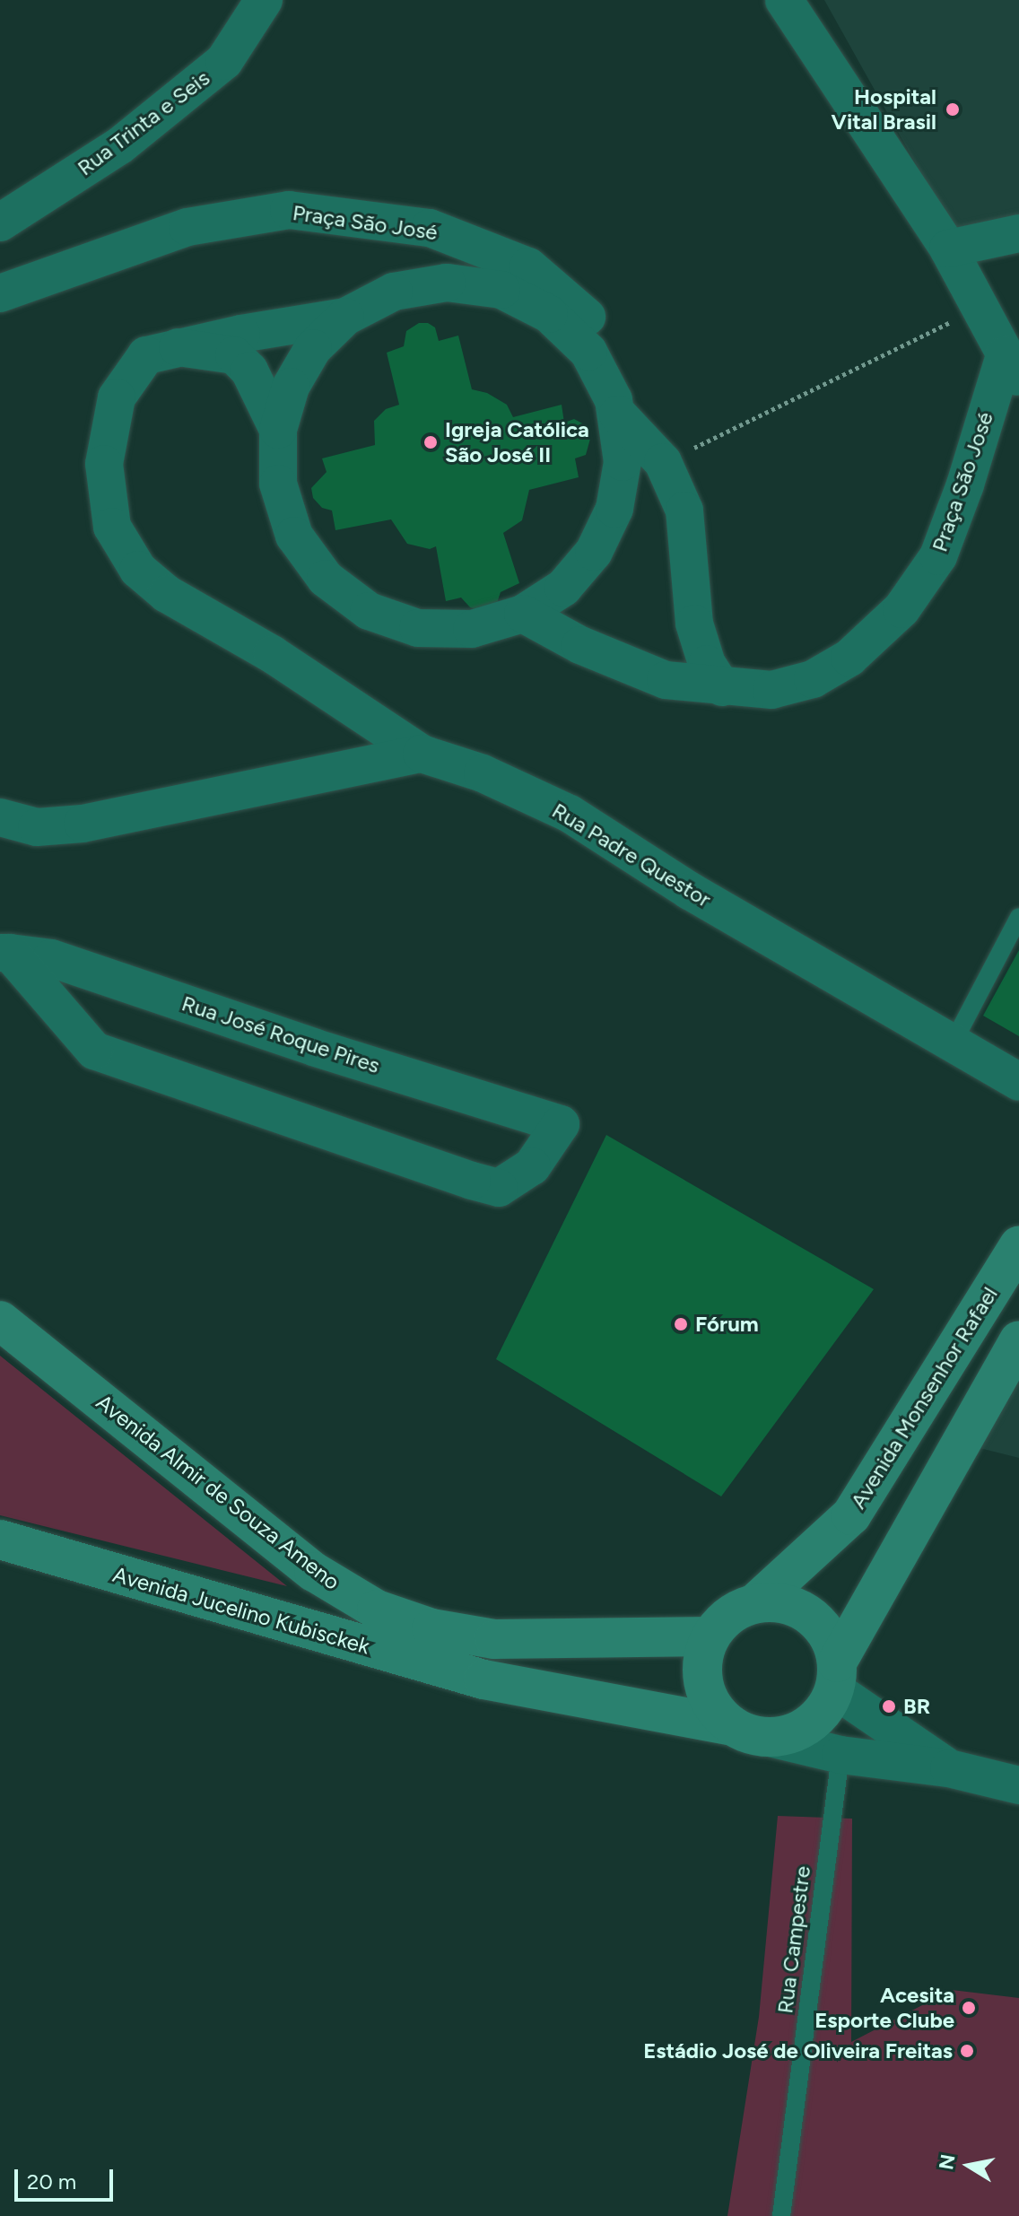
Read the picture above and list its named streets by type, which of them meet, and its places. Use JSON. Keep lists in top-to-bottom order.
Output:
{
  "streets": {
    "main road": ["Avenida Monsenhor Rafael", "Avenida Almir de Souza Ameno", "Avenida Jucelino Kubisckek"],
    "street": [
      "Rua Trinta e Seis",
      "Praça São José",
      "Rua Padre Questor",
      "Rua José Roque Pires"
    ],
    "lane": ["Rua Campestre"]
  },
  "crossings": [
    ["Praça São José", "Rua Padre Questor"],
    ["Avenida Monsenhor Rafael", "Avenida Almir de Souza Ameno"],
    ["Avenida Monsenhor Rafael", "Avenida Jucelino Kubisckek"],
    ["Avenida Almir de Souza Ameno", "Avenida Jucelino Kubisckek"]
  ],
  "places": [
    "Hospital Vital Brasil",
    "Igreja Católica São José II",
    "Fórum",
    "BR",
    "Acesita Esporte Clube",
    "Estádio José de Oliveira Freitas"
  ],
  "scale_bar": "20 m",
  "north": "left"
}
